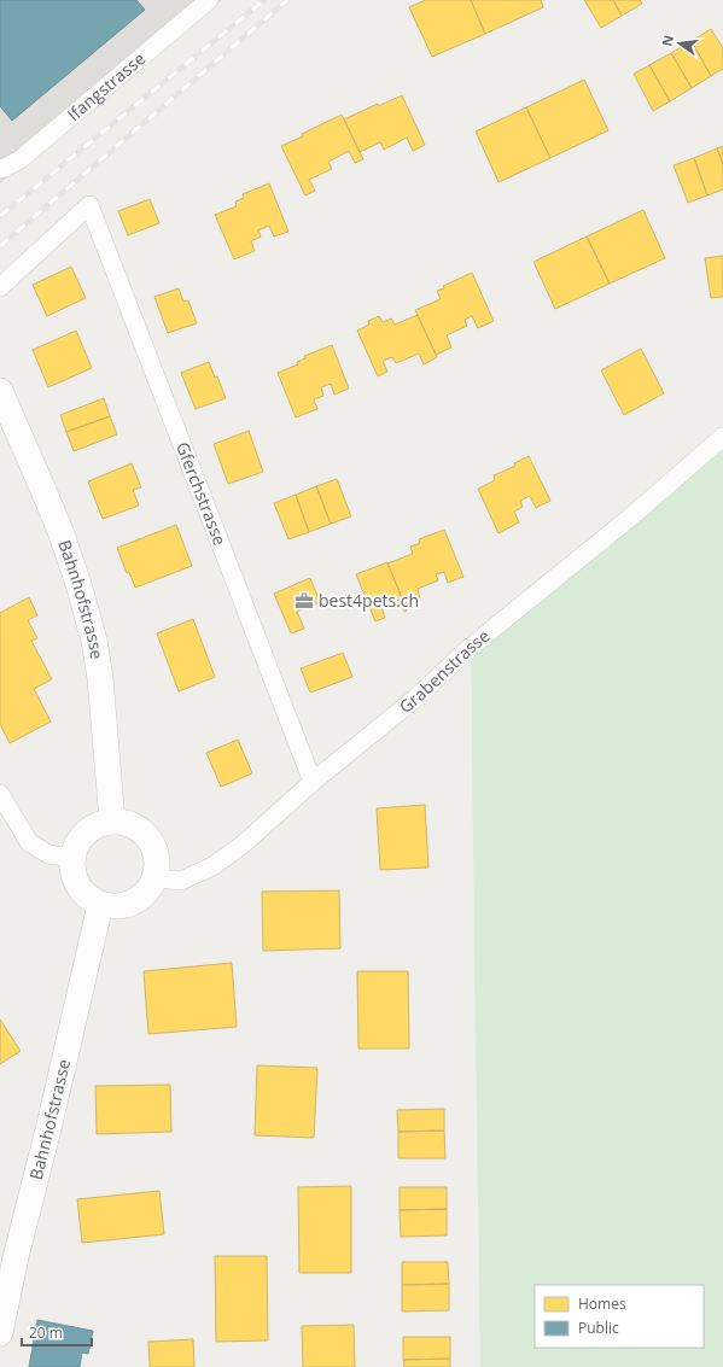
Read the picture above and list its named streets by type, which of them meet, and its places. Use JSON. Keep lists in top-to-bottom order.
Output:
{
  "streets": {
    "main road": ["Bahnhofstrasse"],
    "street": ["Ifangstrasse", "Gferchstrasse", "Grabenstrasse"]
  },
  "crossings": [
    ["Gferchstrasse", "Grabenstrasse"],
    ["Bahnhofstrasse", "Grabenstrasse"]
  ],
  "places": {
    "office": ["best4pets.ch"]
  },
  "legend": ["Homes", "Public"],
  "scale_bar": "20 m",
  "north": "left"
}
